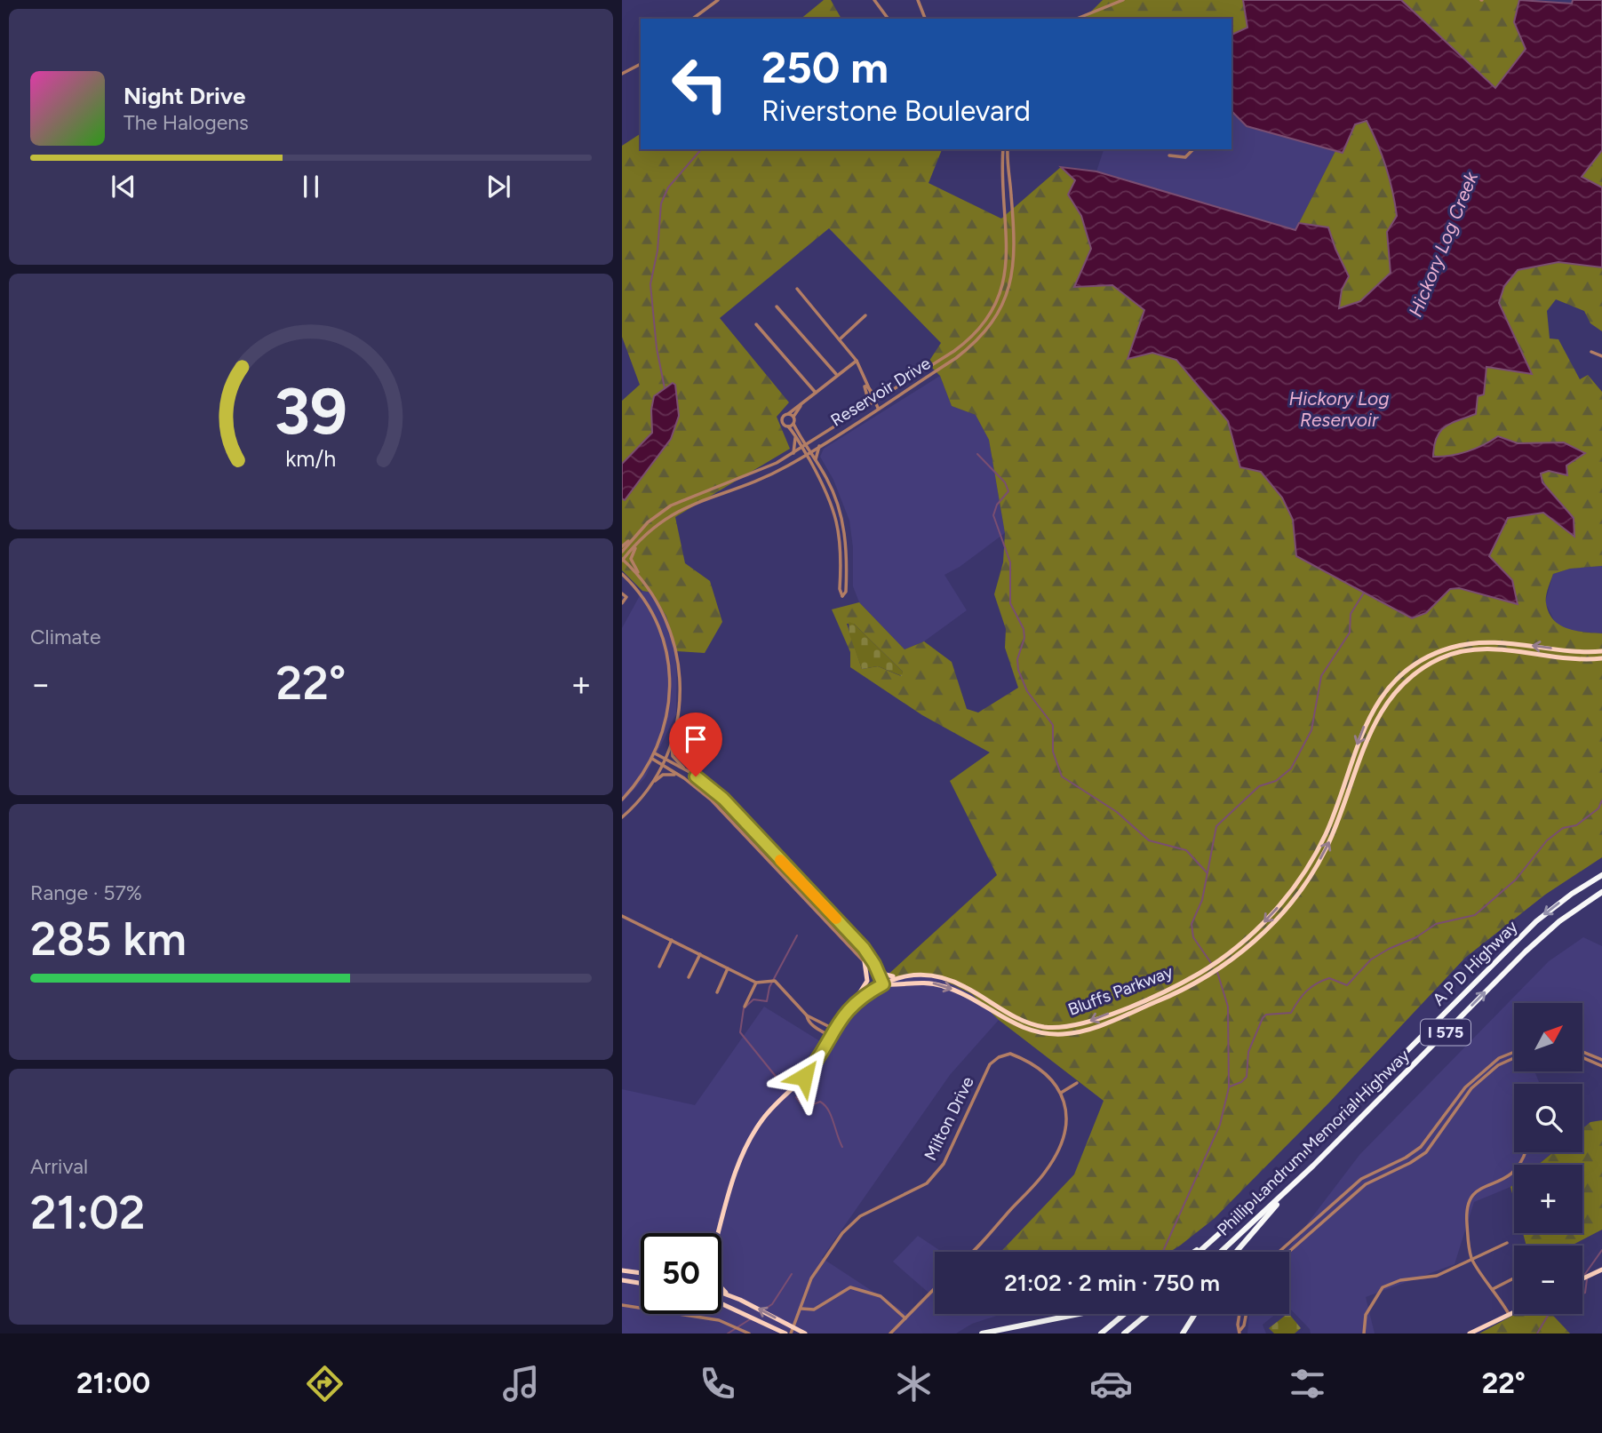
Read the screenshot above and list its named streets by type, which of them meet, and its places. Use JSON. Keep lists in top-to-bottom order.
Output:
{
  "streets": {
    "highway": ["A P D Highway", "I 575", "Phillip Landrum Memorial Highway"],
    "main road": ["Bluffs Parkway"],
    "street": ["Reservoir Drive", "Milton Drive"]
  },
  "crossings": [
    ["A P D Highway", "Phillip Landrum Memorial Highway"]
  ],
  "one_way": ["A P D Highway", "Phillip Landrum Memorial Highway"],
  "water": ["Hickory Log Creek", "Hickory Log Reservoir"],
  "north": "top right",
  "page": {
    "turn": ["250 m", "Riverstone Boulevard"],
    "song": ["Night Drive", "The Halogens"],
    "tile": [
      "Climate",
      ["Range · 57%", "285 km"],
      ["Arrival", "21:02"]
    ],
    "heat": ["−", "22°", "+"],
    "map_buttons": ["+", "−"],
    "limit": "50",
    "trip": "21:02 · 2 min · 750 m",
    "tabs": ["21:00", "22°"],
    "gauge": ["39", "km/h"]
  }
}
